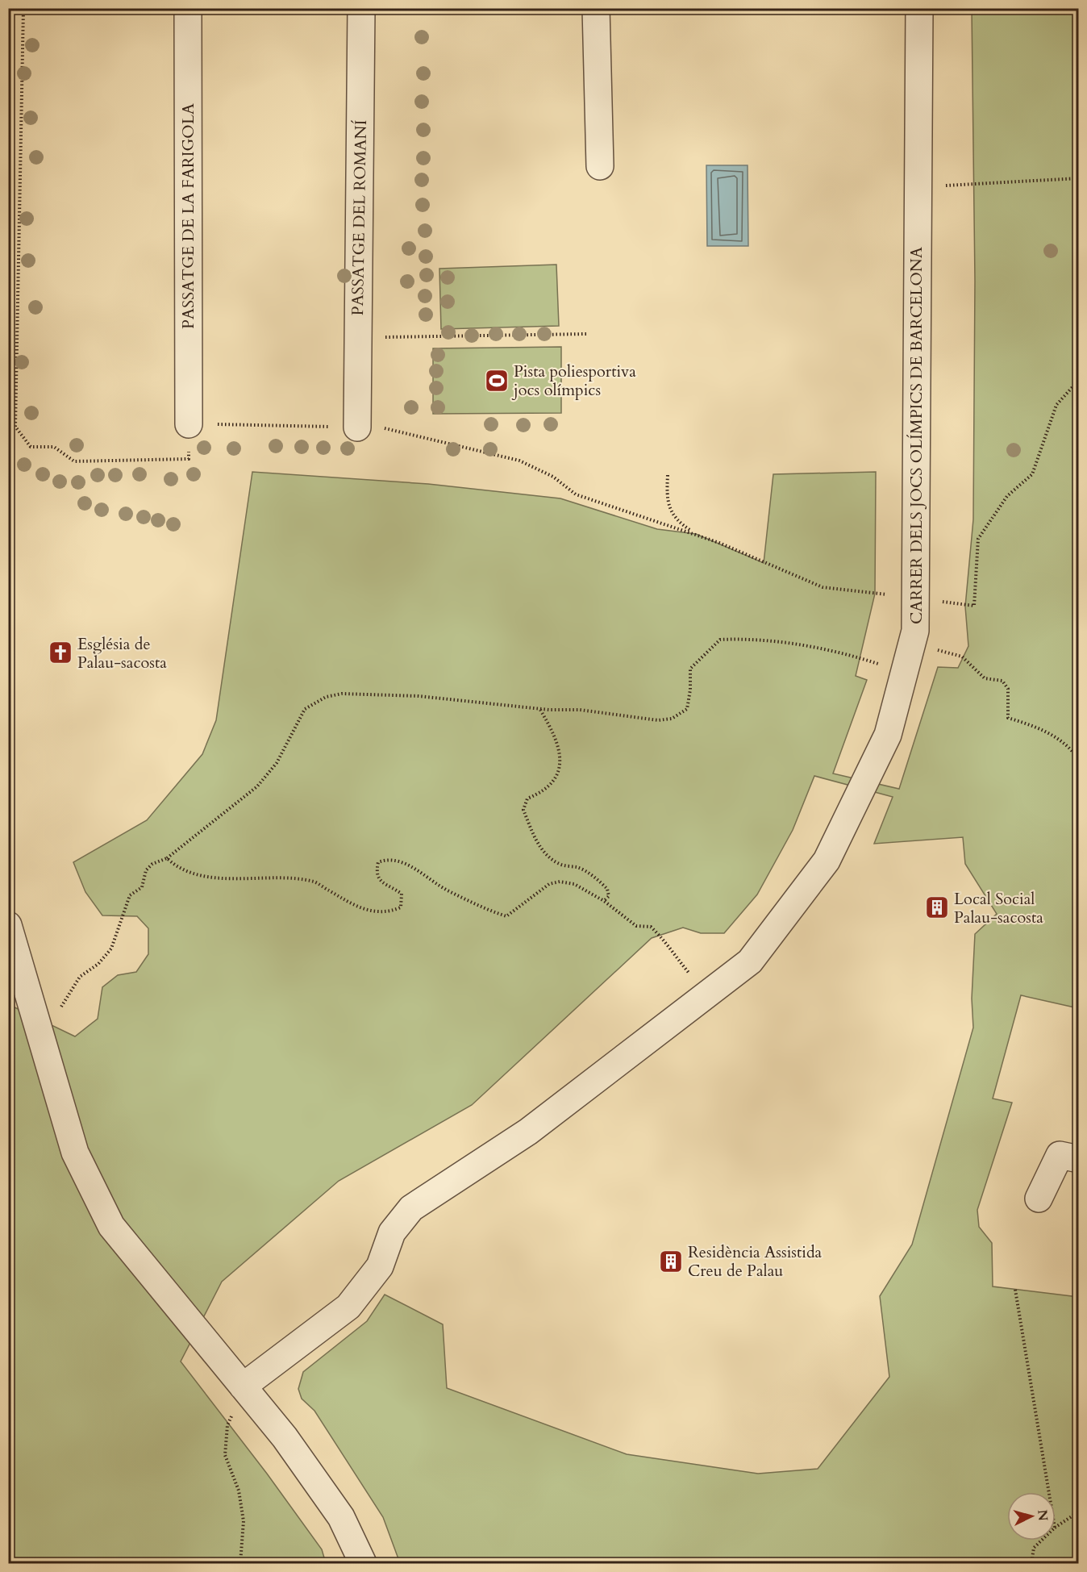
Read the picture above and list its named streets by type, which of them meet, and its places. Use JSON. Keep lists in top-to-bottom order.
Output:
{
  "streets": {
    "street": ["PASSATGE DE LA FARIGOLA", "PASSATGE DEL ROMANÍ", "CARRER DELS JOCS OLÍMPICS DE BARCELONA"]
  },
  "places": {
    "sports": ["Pista poliesportiva jocs olímpics"],
    "church": ["Església de Palau-sacosta"],
    "building": ["Local Social Palau-sacosta", "Residència Assistida Creu de Palau"]
  },
  "north": "right"
}
